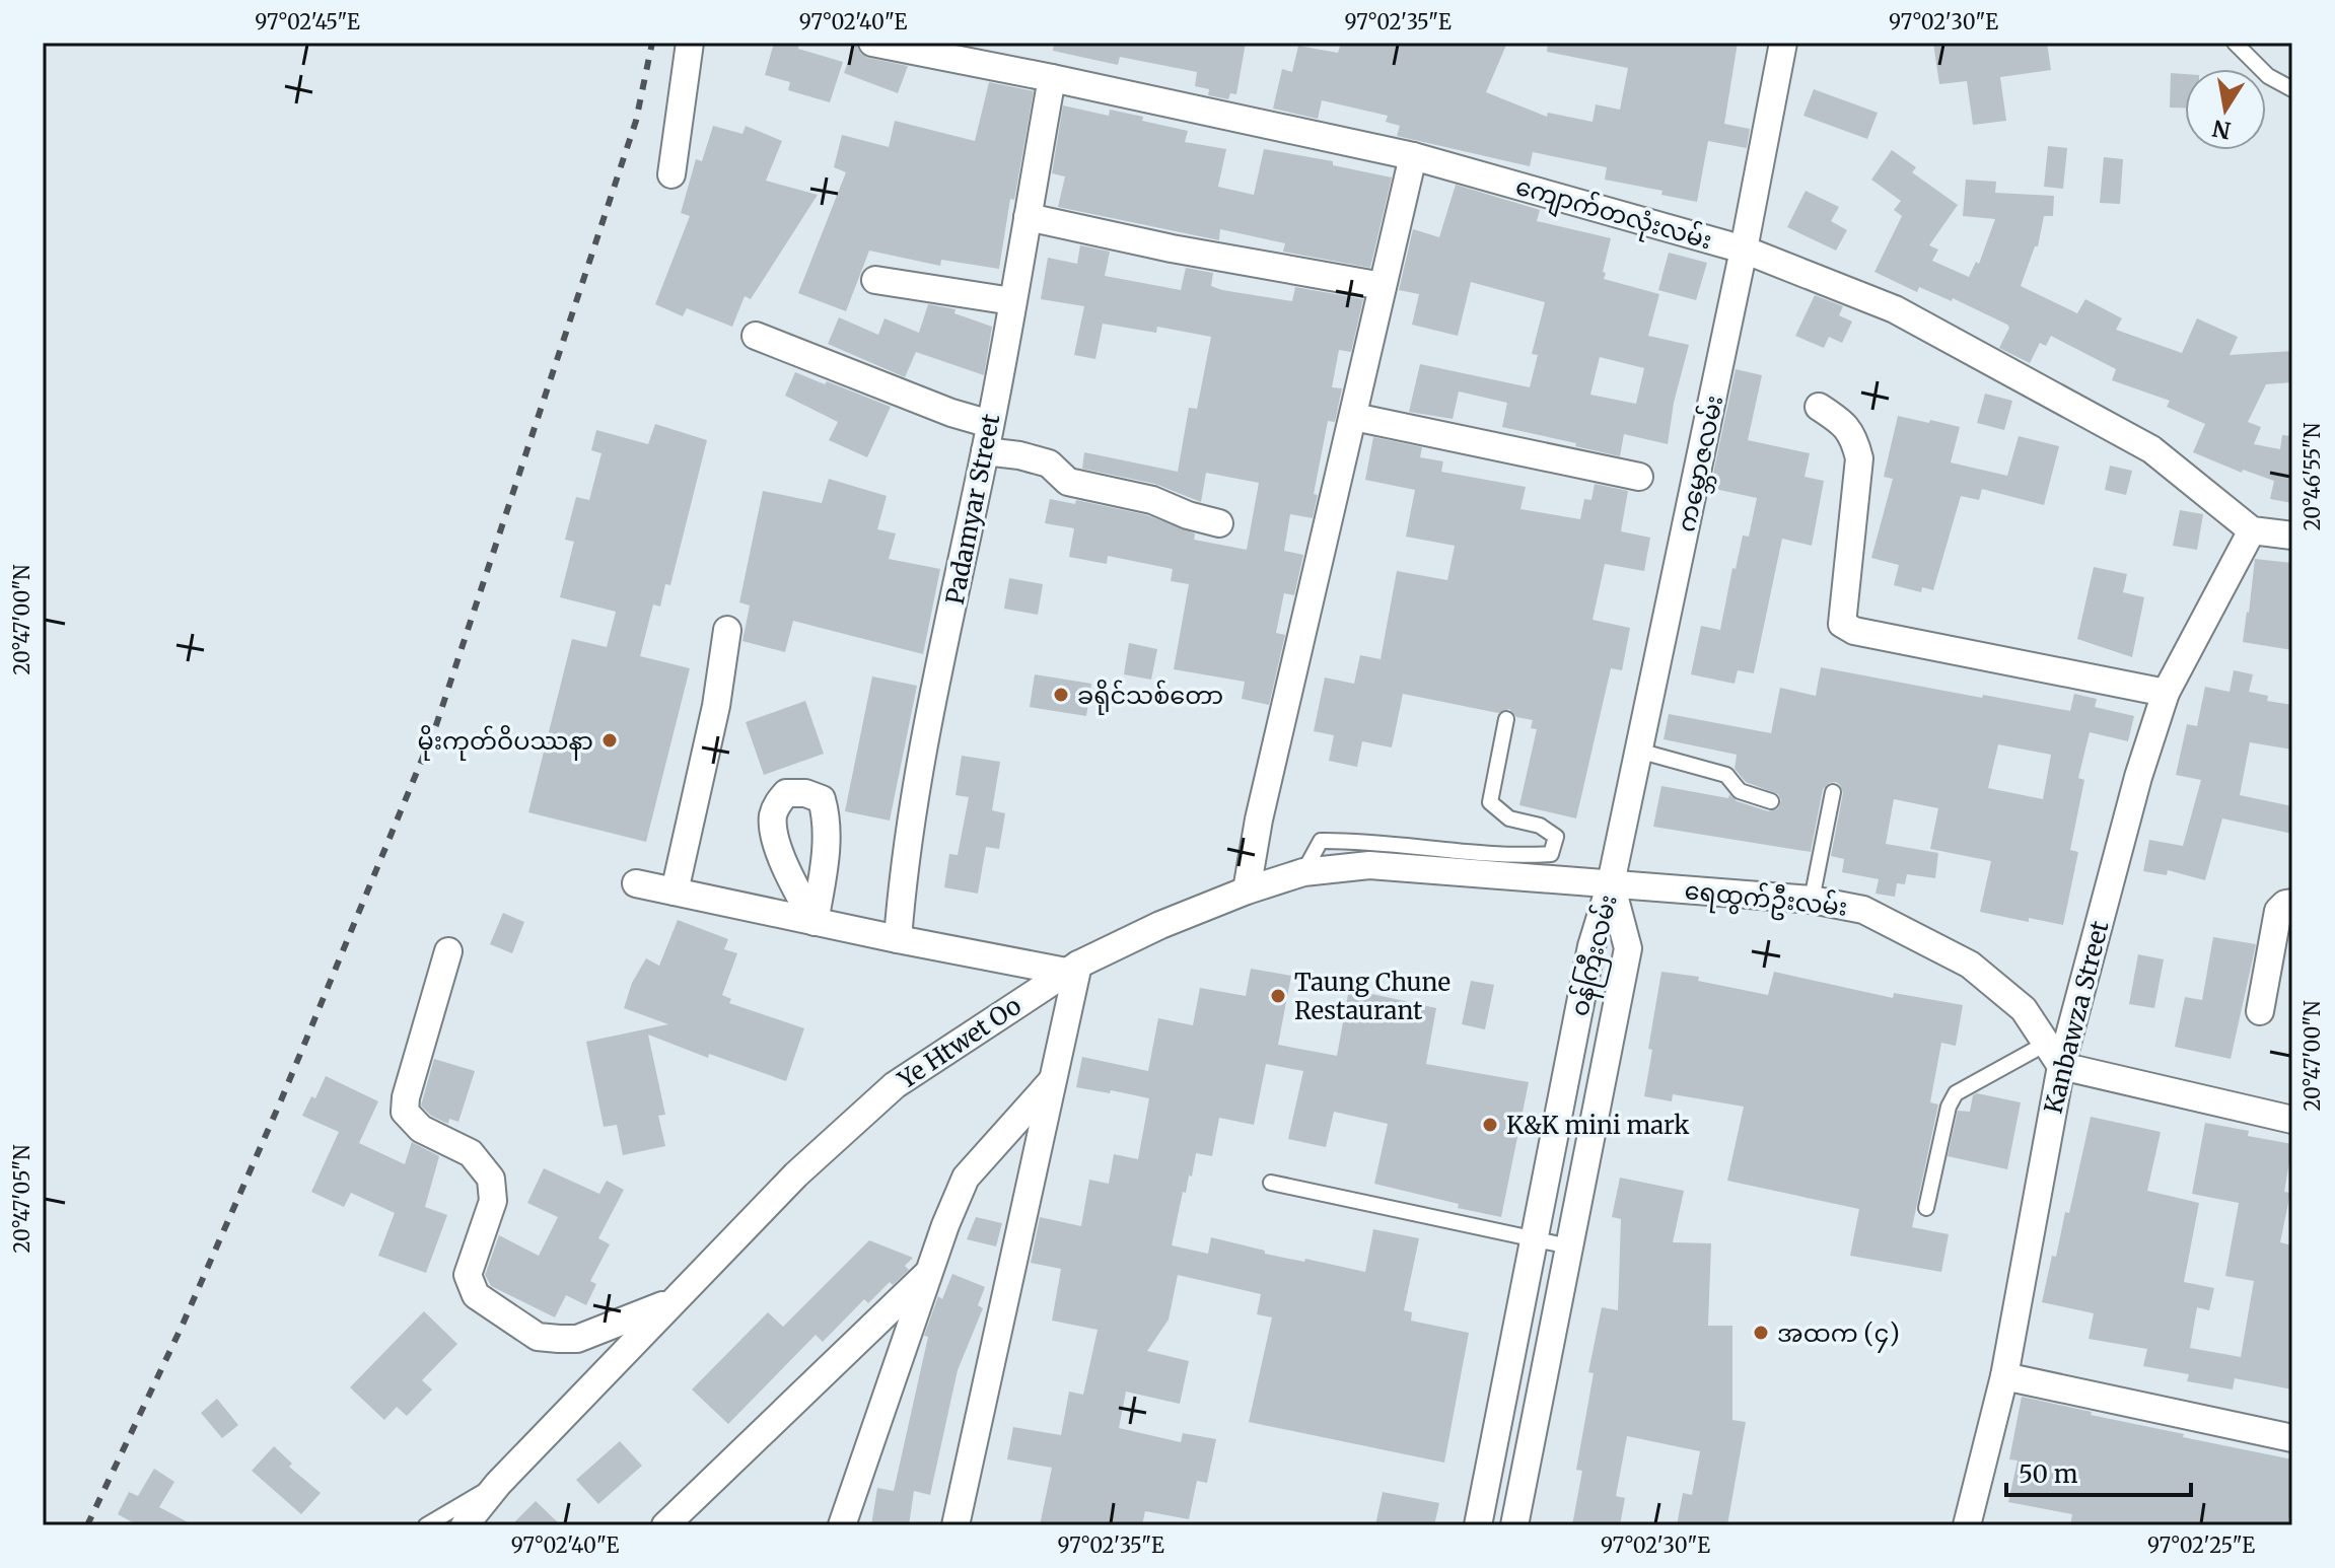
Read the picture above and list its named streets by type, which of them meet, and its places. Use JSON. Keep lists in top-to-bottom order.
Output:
{
  "streets": {
    "street": [
      "ကျောက်တလုံးလမ်း",
      "ကမ္ဘောဇလမ်း",
      "Padamyar Street",
      "ရေထွက်ဦးလမ်း",
      "ဝန်ကြီးလမ်း",
      "Kanbawza Street",
      "Ye Htwet Oo"
    ]
  },
  "crossings": [
    ["ကျောက်တလုံးလမ်း", "ကမ္ဘောဇလမ်း"],
    ["ကျောက်တလုံးလမ်း", "Padamyar Street"],
    ["ကျောက်တလုံးလမ်း", "Kanbawza Street"],
    ["ကမ္ဘောဇလမ်း", "ရေထွက်ဦးလမ်း"],
    ["ကမ္ဘောဇလမ်း", "ဝန်ကြီးလမ်း"],
    ["ကမ္ဘောဇလမ်း", "Ye Htwet Oo"],
    ["ရေထွက်ဦးလမ်း", "ဝန်ကြီးလမ်း"],
    ["ရေထွက်ဦးလမ်း", "Kanbawza Street"],
    ["ရေထွက်ဦးလမ်း", "Ye Htwet Oo"],
    ["ဝန်ကြီးလမ်း", "Ye Htwet Oo"]
  ],
  "places": [
    "ခရိုင်သစ်တော",
    "မိုးကုတ်ဝိပဿနာ",
    "Taung Chune Restaurant",
    "K&K mini mark",
    "အထက (၄)"
  ],
  "scale_bar": "50 m",
  "north": "bottom",
  "coordinates": [
    "97°02'45\"E",
    "97°02'40\"E",
    "97°02'35\"E",
    "97°02'30\"E",
    "20°46'55\"N",
    "20°47'00\"N",
    "20°47'05\"N",
    "97°02'25\"E"
  ]
}
